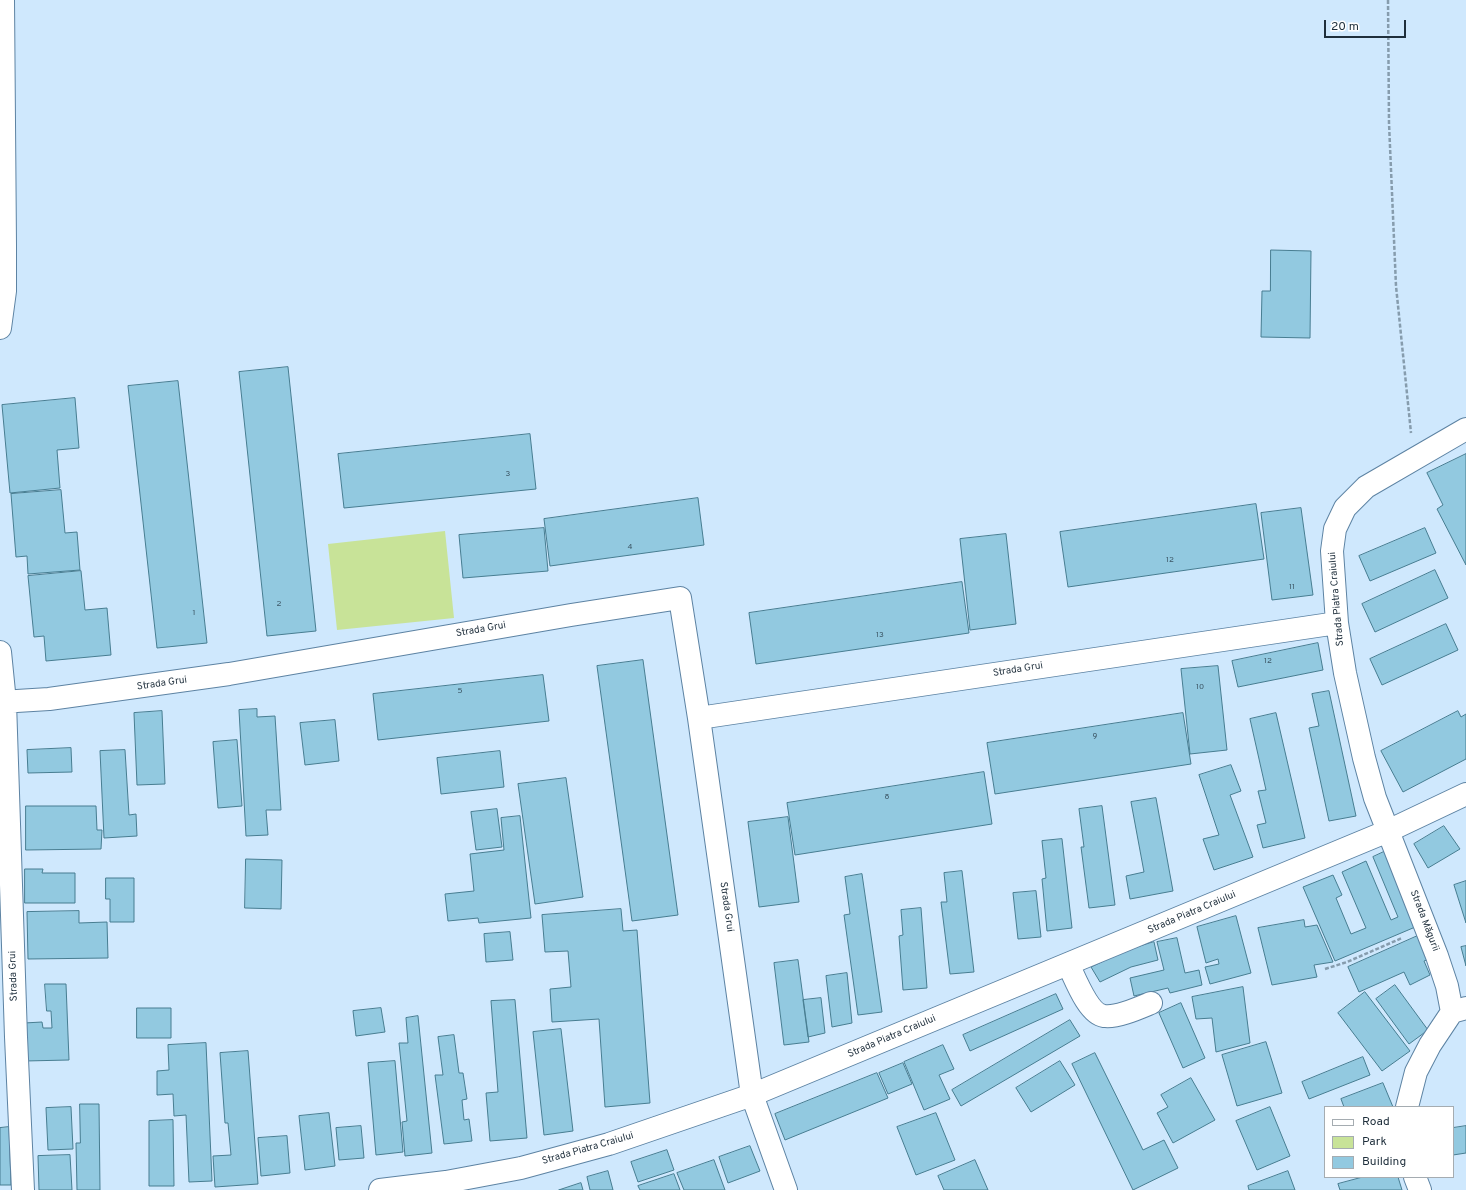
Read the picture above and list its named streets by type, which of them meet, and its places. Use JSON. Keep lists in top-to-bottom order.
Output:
{
  "streets": {
    "street": ["Strada Piatra Craiului", "Strada Grui", "Strada Măgurii"]
  },
  "crossings": [
    ["Strada Piatra Craiului", "Strada Grui"],
    ["Strada Piatra Craiului", "Strada Măgurii"]
  ],
  "house_numbers": [
    "3",
    "4",
    "12",
    "11",
    "2",
    "1",
    "13",
    "12",
    "10",
    "5",
    "9",
    "8"
  ],
  "legend": ["Road", "Park", "Building"],
  "scale_bar": "20 m"
}
